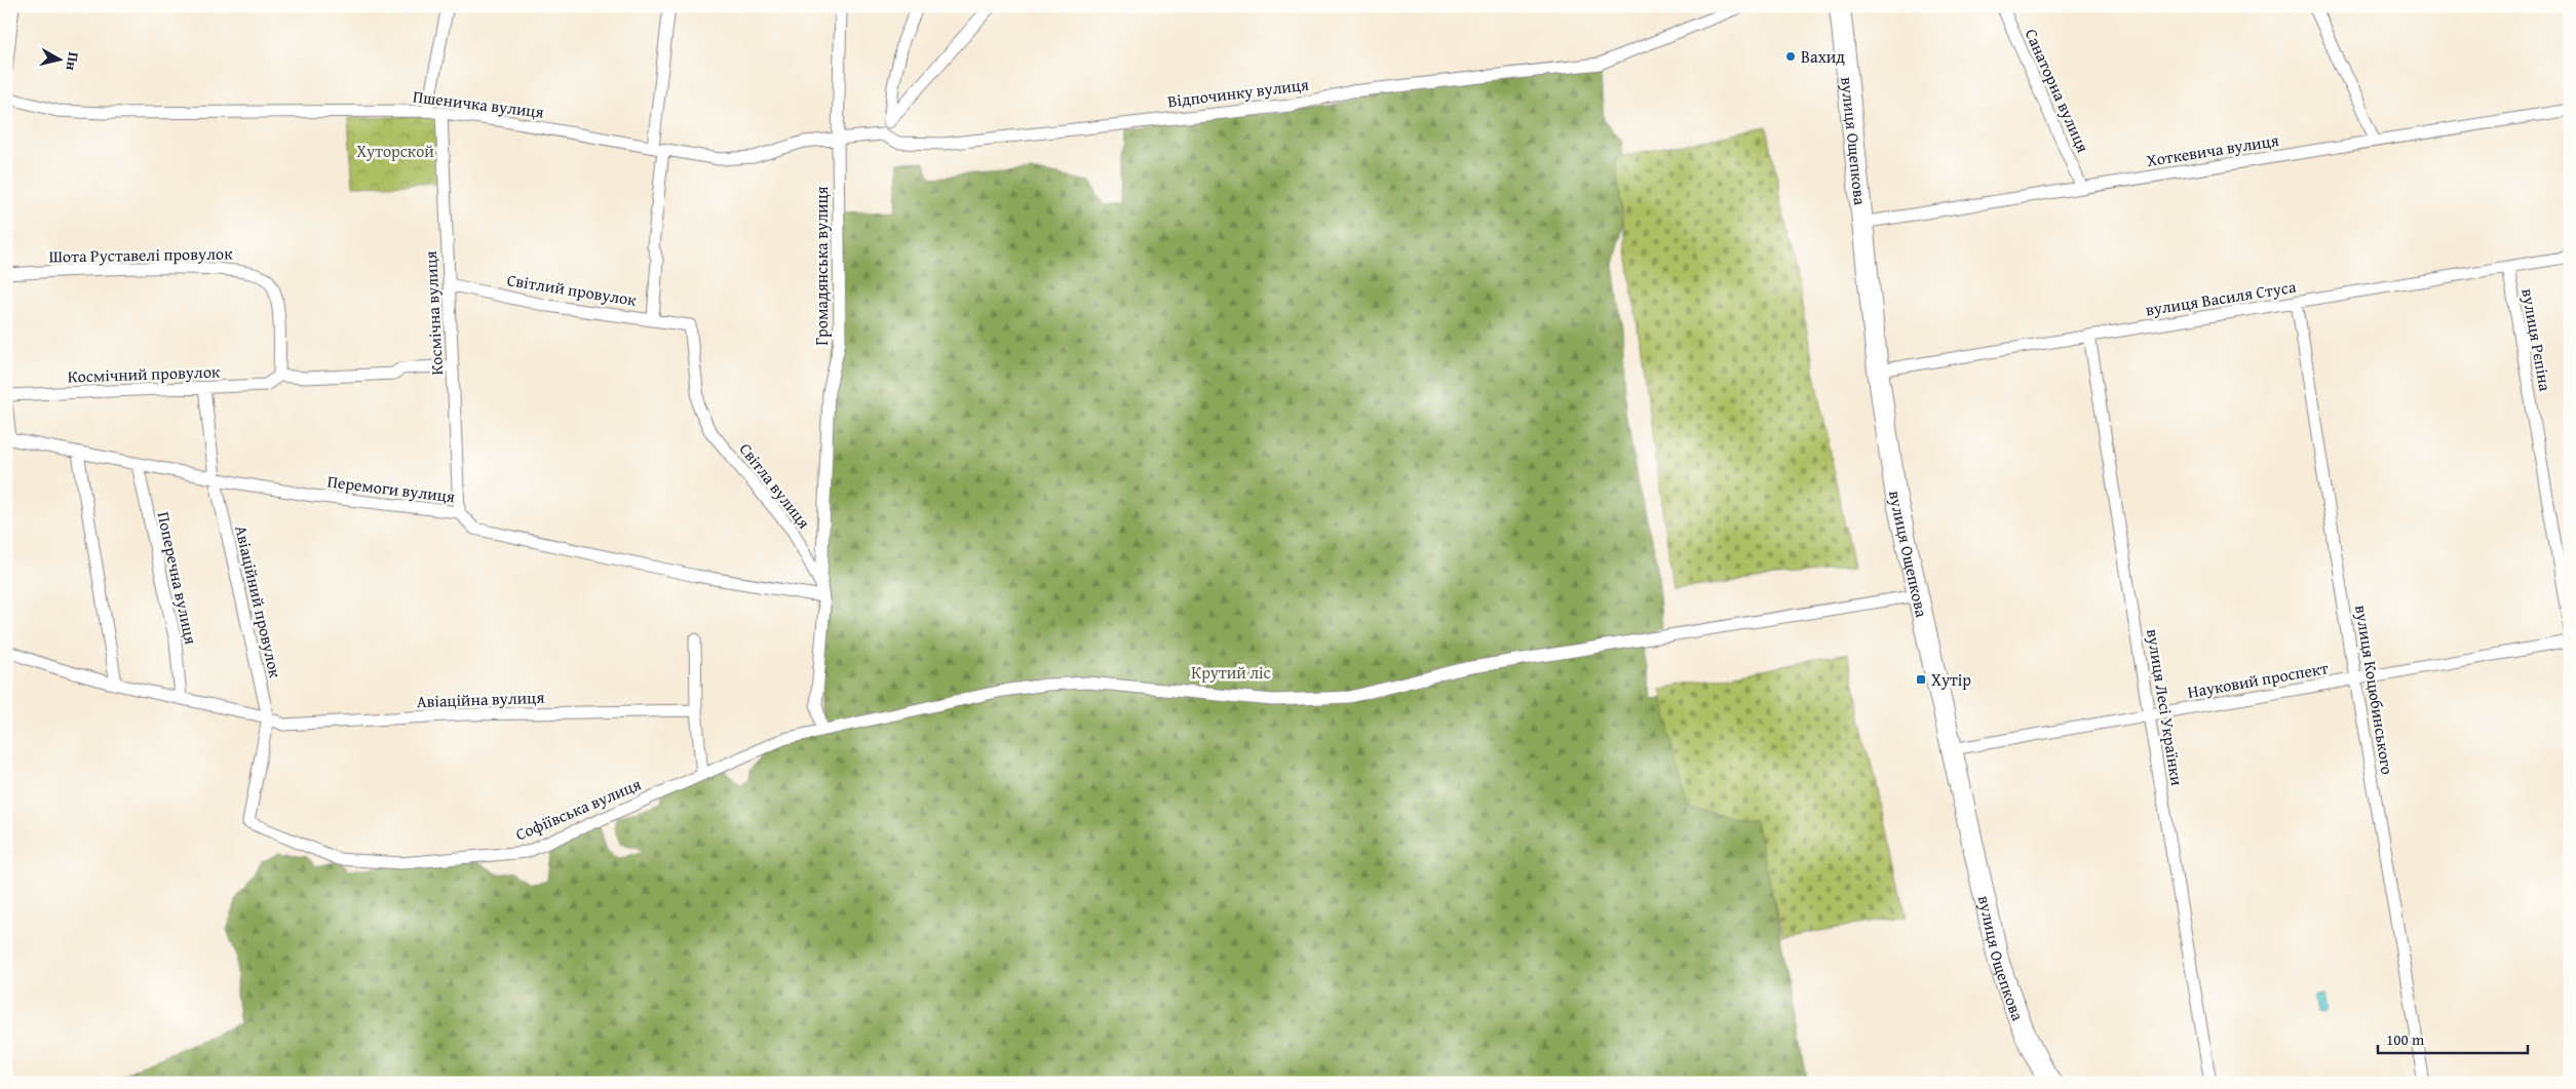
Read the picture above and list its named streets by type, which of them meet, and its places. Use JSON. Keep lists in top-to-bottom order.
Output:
{
  "streets": {
    "highway": ["вулиця Ощепкова"],
    "street": [
      "Санаторна вулиця",
      "Відпочинку вулиця",
      "Пшеничка вулиця",
      "Хоткевича вулиця",
      "Шота Руставелі провулок",
      "Громадянська вулиця",
      "Світлий провулок",
      "вулиця Василя Стуса",
      "Космічна вулиця",
      "вулиця Рєпіна",
      "Космічний провулок",
      "Світла вулиця",
      "Перемоги вулиця",
      "Поперечна вулиця",
      "Авіаційний провулок",
      "Науковий проспект",
      "вулиця Коцюбинського",
      "Авіаційна вулиця",
      "вулиця Лесі Українки",
      "Софіївська вулиця"
    ]
  },
  "crossings": [
    ["Санаторна вулиця", "Хоткевича вулиця"],
    ["Відпочинку вулиця", "Пшеничка вулиця"],
    ["Пшеничка вулиця", "Громадянська вулиця"],
    ["Пшеничка вулиця", "Космічна вулиця"],
    ["вулиця Ощепкова", "Хоткевича вулиця"],
    ["вулиця Ощепкова", "вулиця Василя Стуса"],
    ["вулиця Ощепкова", "Науковий проспект"],
    ["вулиця Ощепкова", "Софіївська вулиця"],
    ["Шота Руставелі провулок", "Космічний провулок"],
    ["Громадянська вулиця", "Світла вулиця"],
    ["Громадянська вулиця", "Перемоги вулиця"],
    ["Світлий провулок", "Космічна вулиця"],
    ["Світлий провулок", "Світла вулиця"],
    ["вулиця Василя Стуса", "вулиця Рєпіна"],
    ["вулиця Василя Стуса", "вулиця Коцюбинського"],
    ["вулиця Василя Стуса", "вулиця Лесі Українки"],
    ["Космічна вулиця", "Перемоги вулиця"],
    ["Космічний провулок", "Авіаційний провулок"],
    ["Світла вулиця", "Перемоги вулиця"],
    ["Перемоги вулиця", "Поперечна вулиця"],
    ["Перемоги вулиця", "Авіаційний провулок"],
    ["Поперечна вулиця", "Авіаційна вулиця"],
    ["Авіаційний провулок", "Авіаційна вулиця"],
    ["Авіаційний провулок", "Софіївська вулиця"],
    ["Науковий проспект", "вулиця Коцюбинського"],
    ["Науковий проспект", "вулиця Лесі Українки"]
  ],
  "parks": ["Хуторской", "Крутий ліс"],
  "places": {
    "other": ["Вахид"],
    "transit": ["Хутір"]
  },
  "scale_bar": "100 m",
  "north": "right"
}
